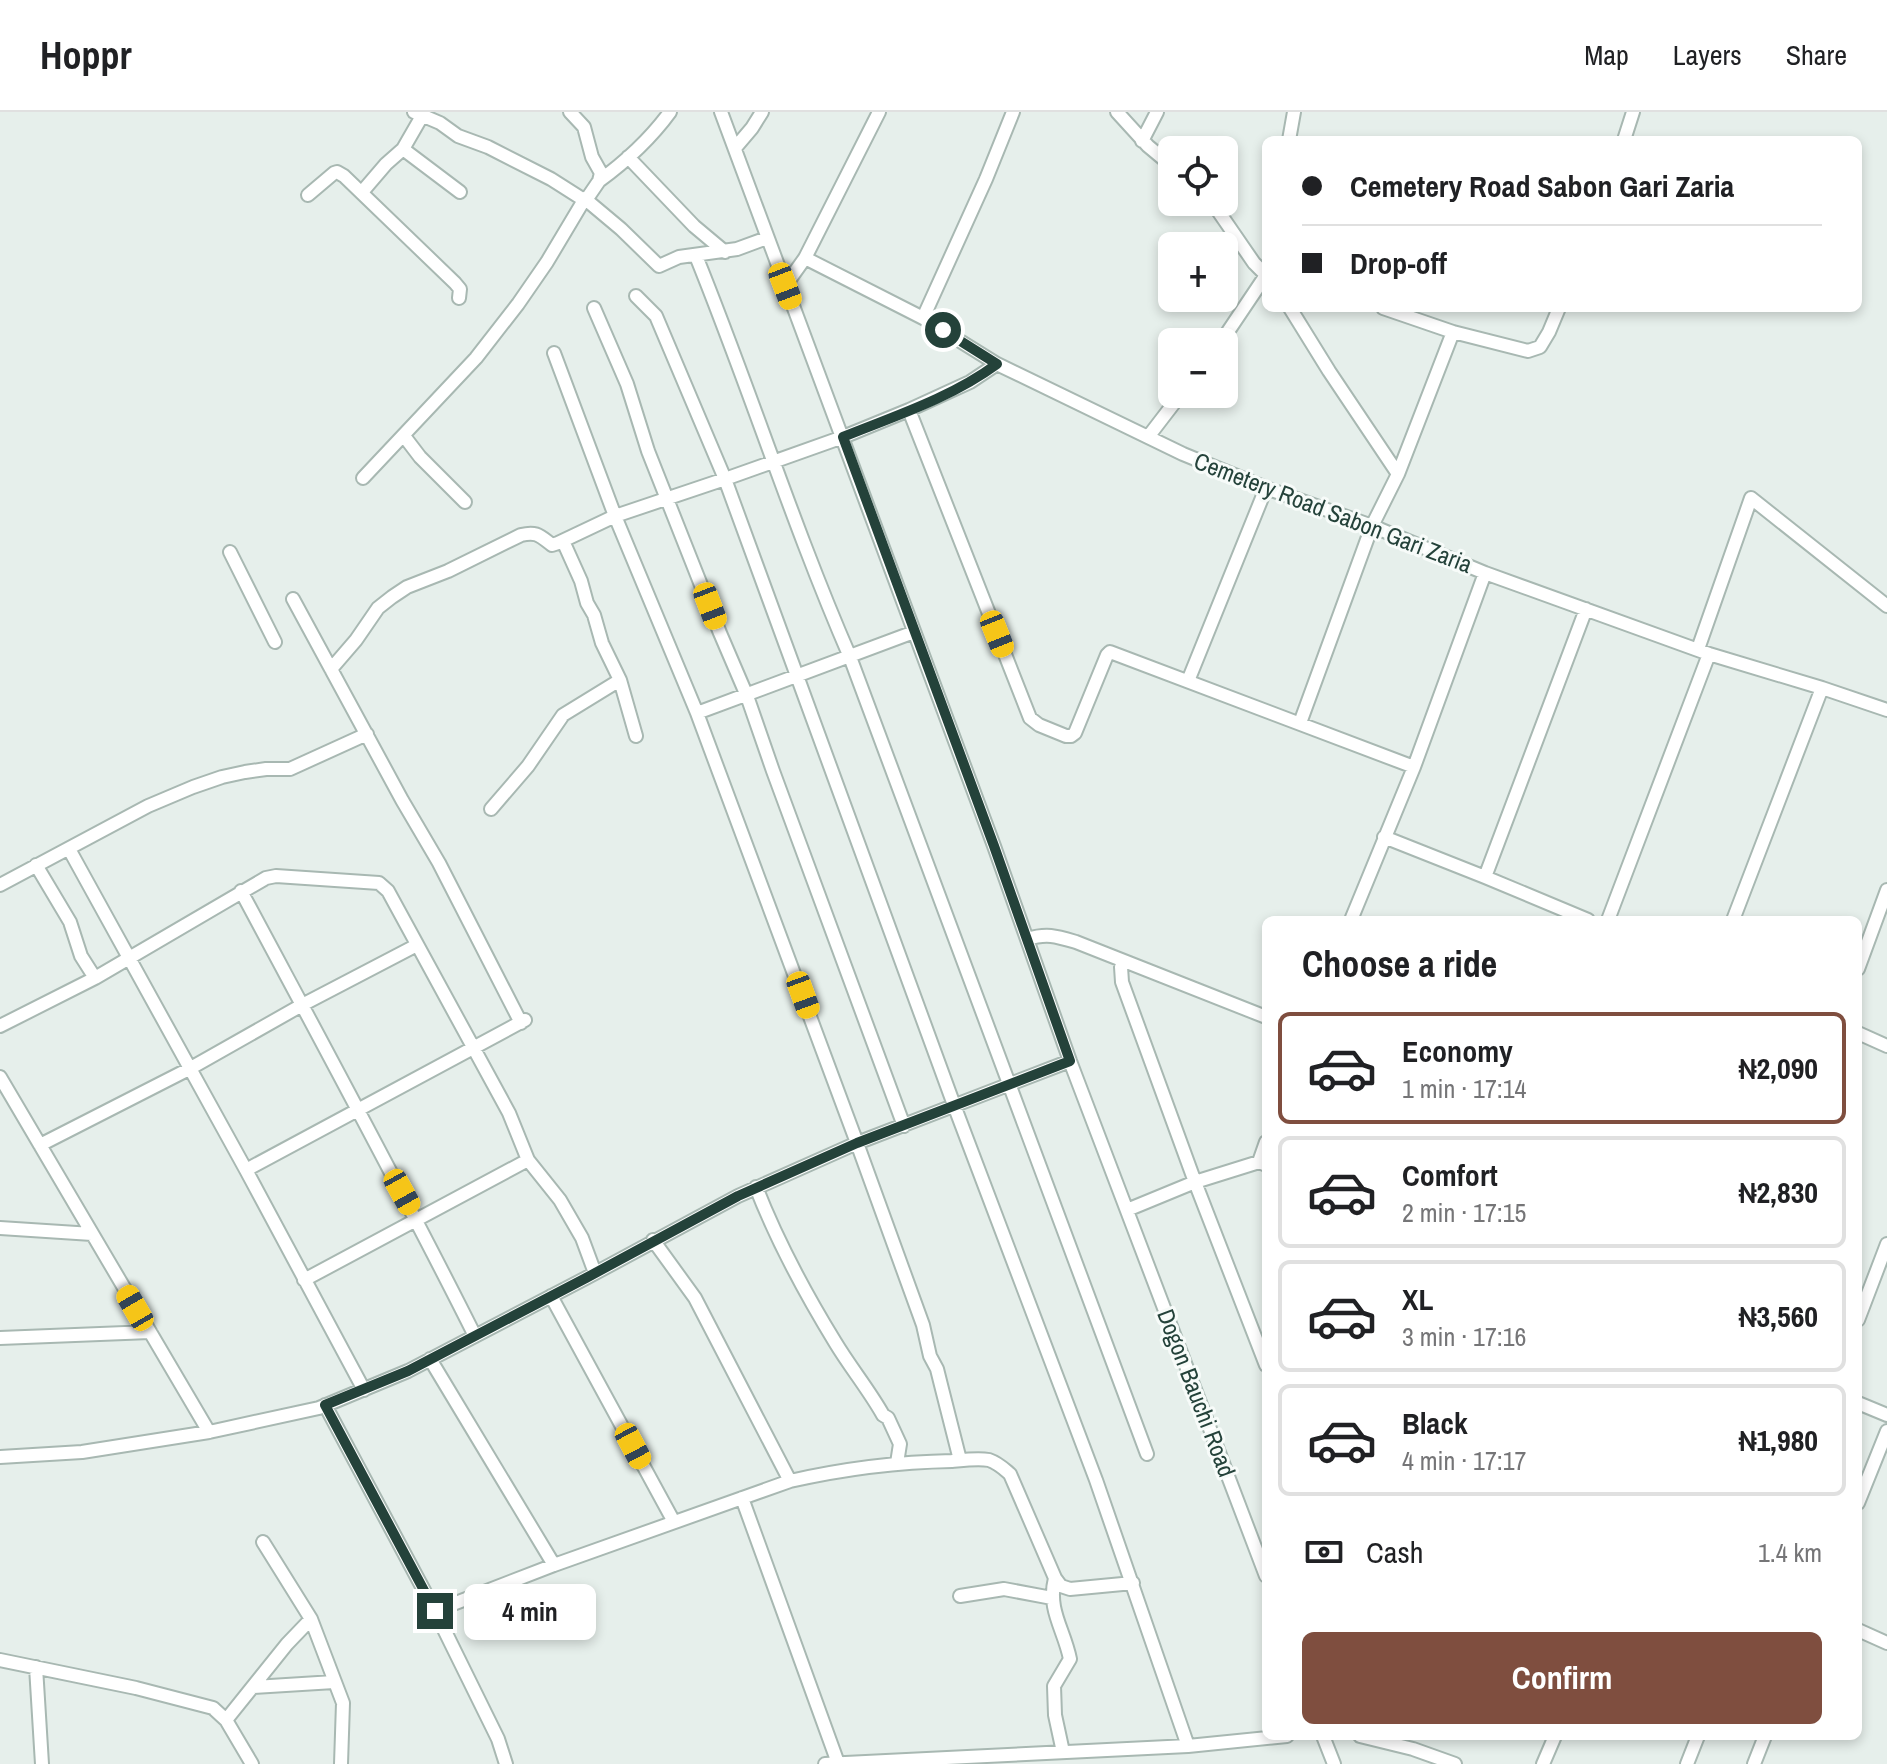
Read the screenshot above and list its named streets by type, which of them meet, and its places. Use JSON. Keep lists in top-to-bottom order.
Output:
{
  "streets": {
    "street": ["Cemetery Road Sabon Gari Zaria", "Dogon Bauchi Road"]
  },
  "page": {
    "header": "Hoppr",
    "nav": ["Map", "Layers", "Share"],
    "map_buttons": ["+", "−"],
    "banner": ["Cemetery Road Sabon Gari Zaria", "Drop-off"],
    "heading": "Choose a ride",
    "list": [
      {
        "name": "Economy",
        "note": "1 min · 17:14",
        "value": "₦2,090"
      },
      {
        "name": "Comfort",
        "note": "2 min · 17:15",
        "value": "₦2,830"
      },
      {
        "name": "XL",
        "note": "3 min · 17:16",
        "value": "₦3,560"
      },
      {
        "name": "Black",
        "note": "4 min · 17:17",
        "value": "₦1,980"
      }
    ],
    "pay": ["Cash", "1.4 km"],
    "bubble": "4 min",
    "buttons": "Confirm"
  }
}
